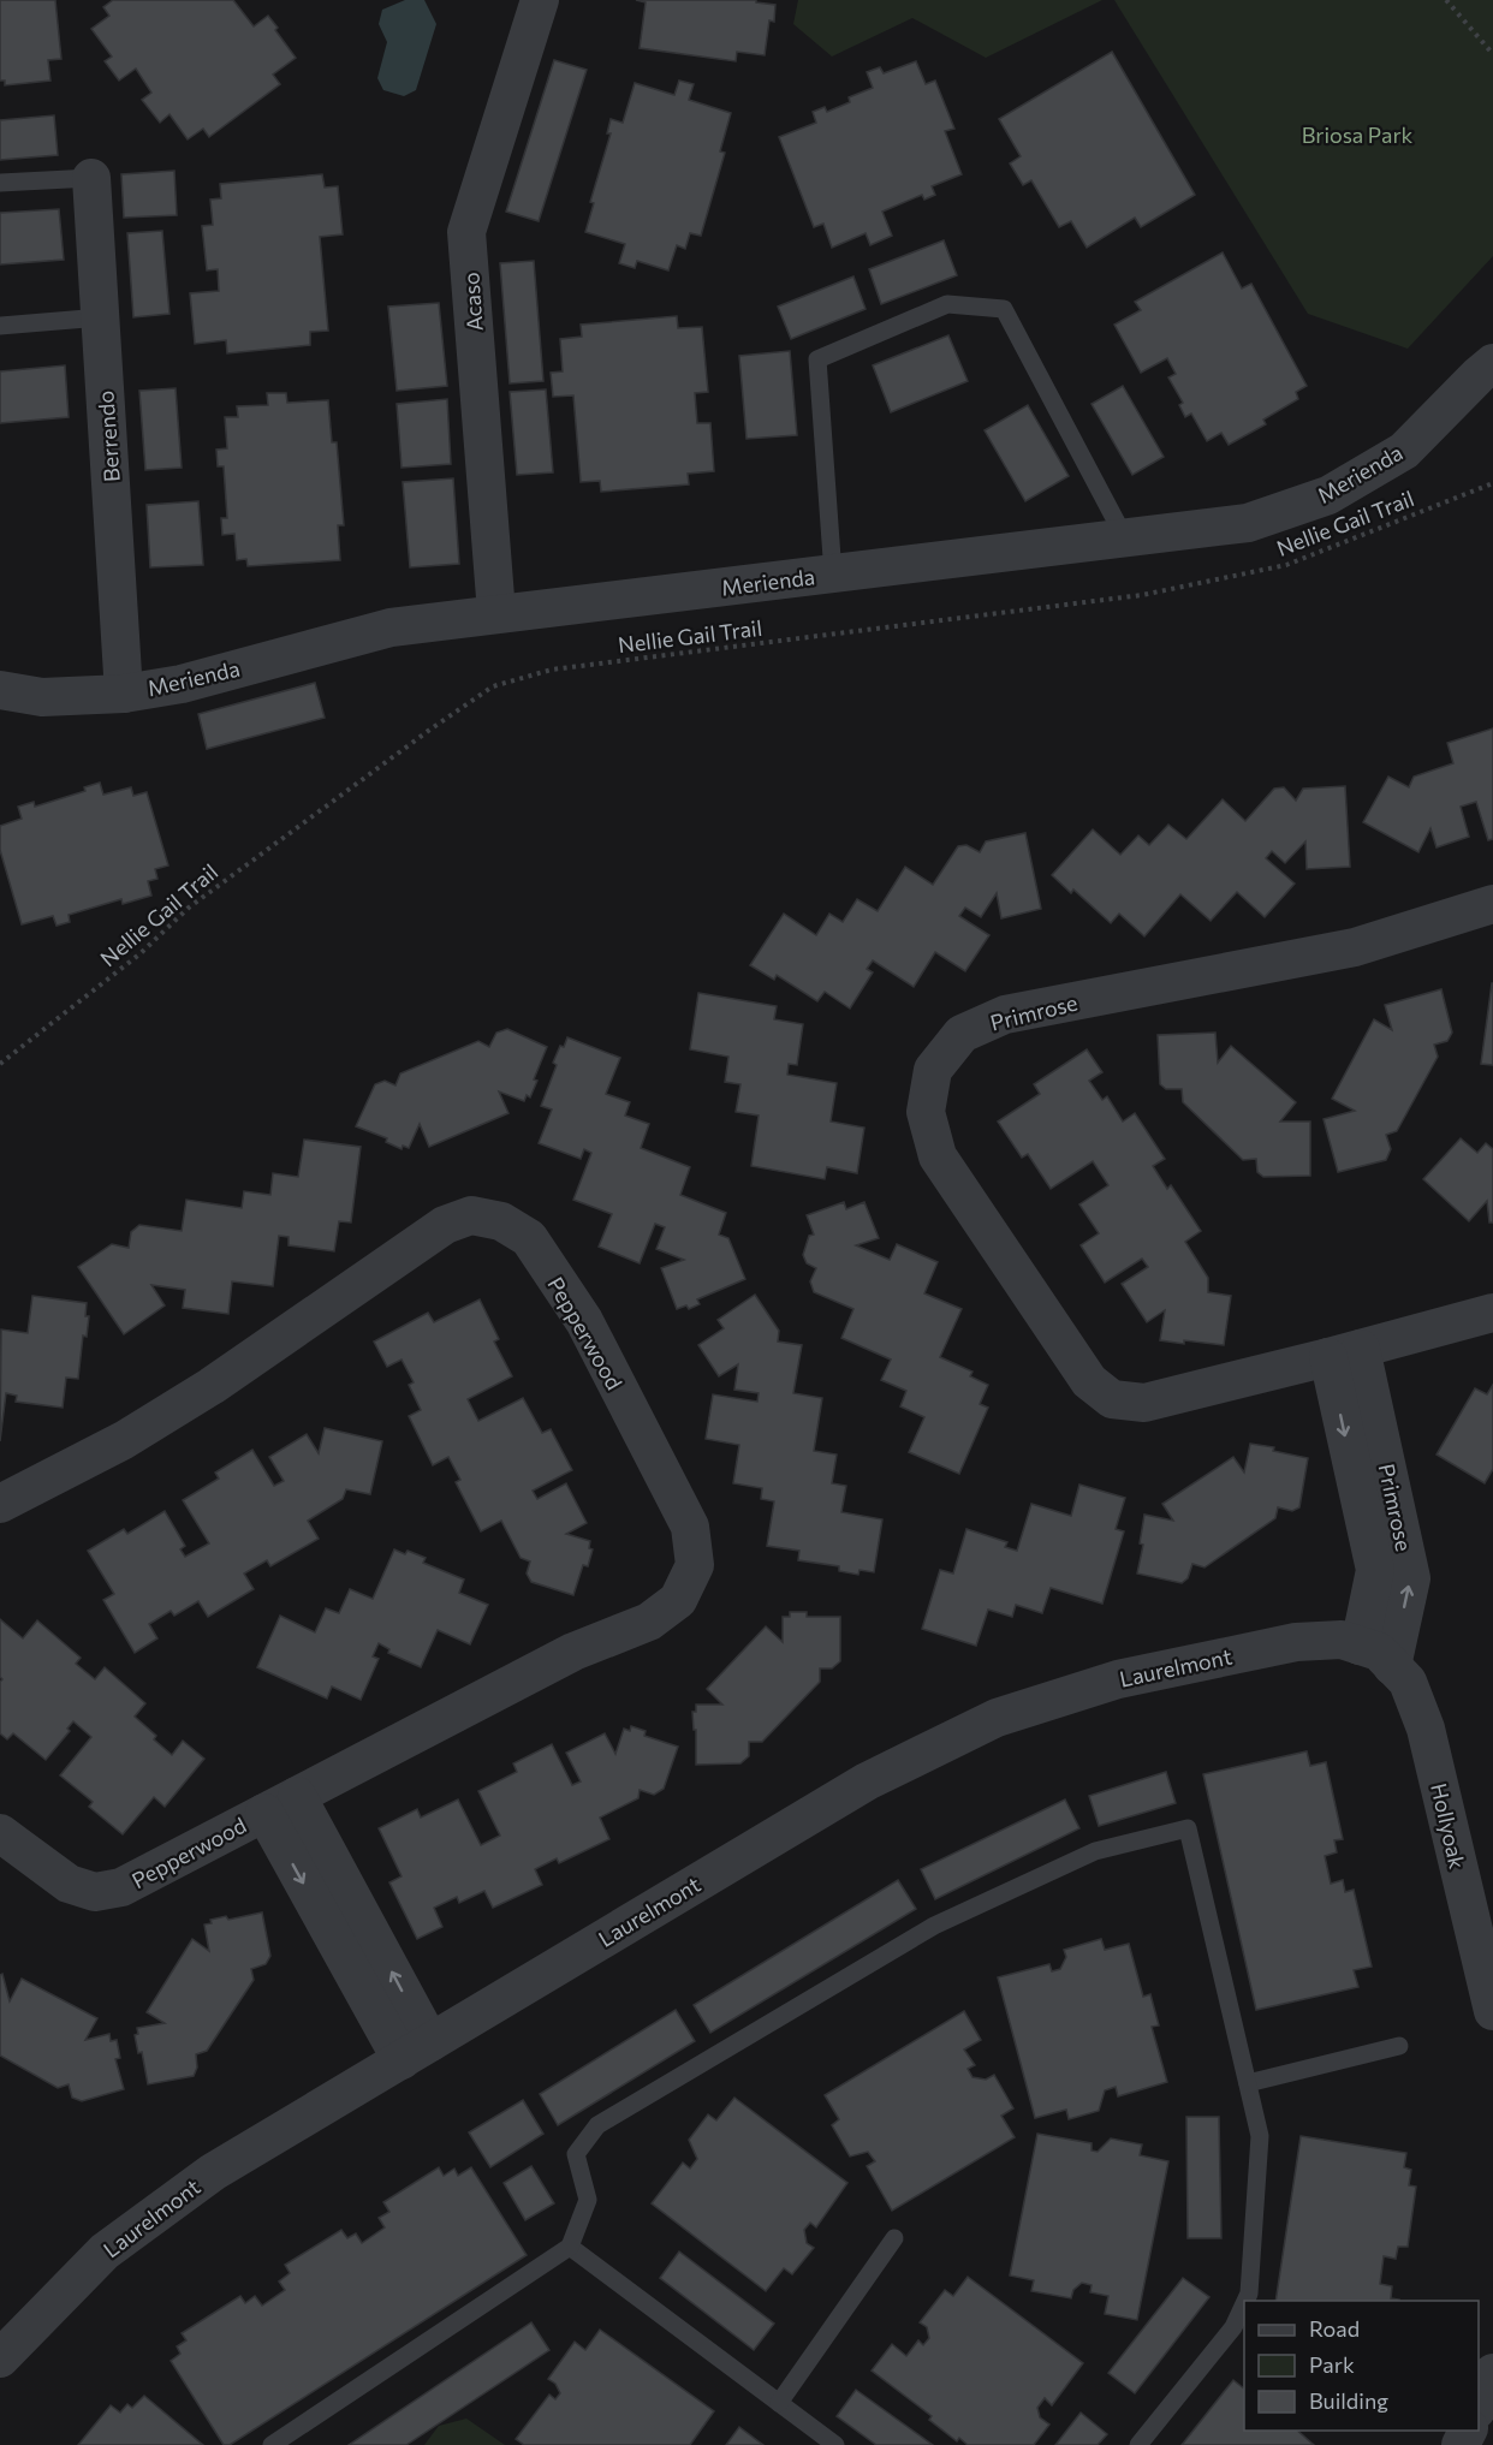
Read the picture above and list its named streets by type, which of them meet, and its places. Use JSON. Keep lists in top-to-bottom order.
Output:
{
  "streets": {
    "street": [
      "Acaso",
      "Berrendo",
      "Merienda",
      "Primrose",
      "Pepperwood",
      "Laurelmont",
      "Hollyoak"
    ],
    "path": ["Nellie Gail Trail"]
  },
  "crossings": [
    ["Acaso", "Merienda"],
    ["Berrendo", "Merienda"],
    ["Primrose", "Laurelmont"],
    ["Primrose", "Hollyoak"],
    ["Laurelmont", "Hollyoak"]
  ],
  "parks": ["Briosa Park"],
  "legend": ["Road", "Park", "Building"]
}
